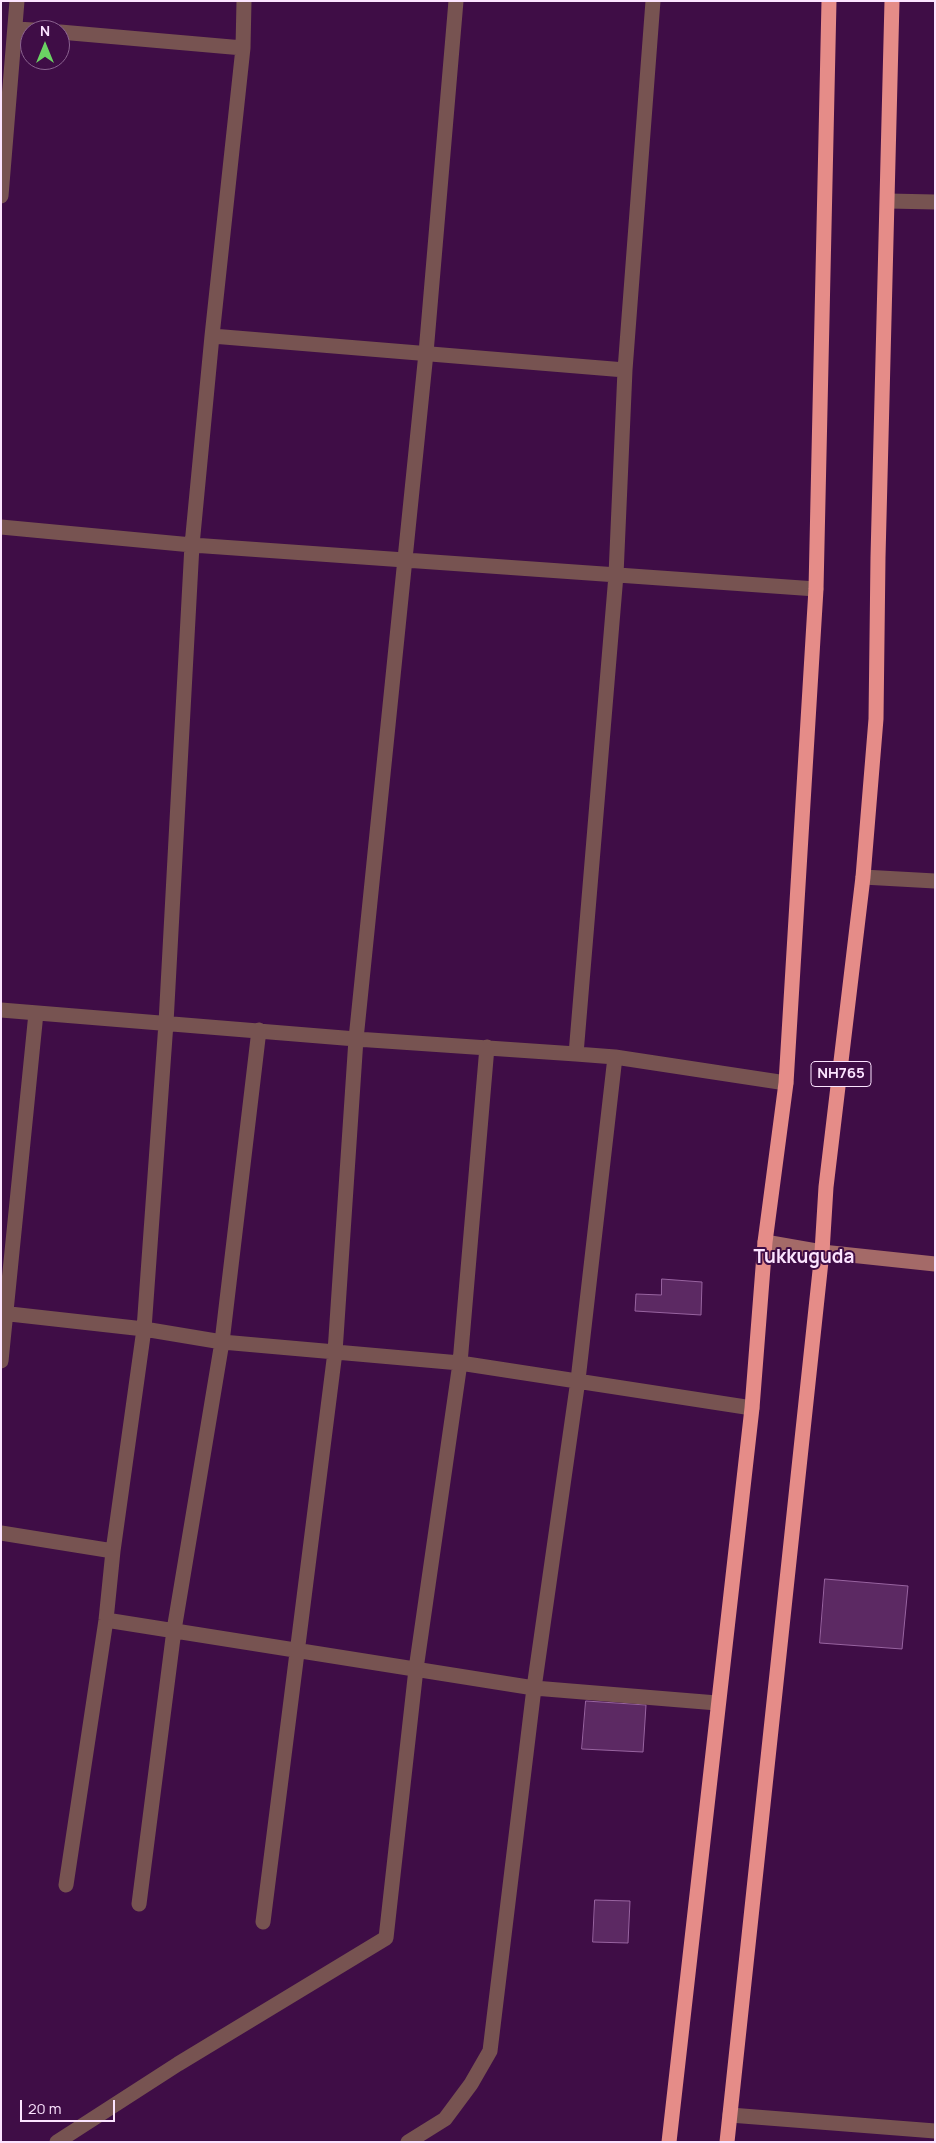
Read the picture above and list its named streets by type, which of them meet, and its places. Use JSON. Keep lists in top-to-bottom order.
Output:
{
  "streets": {
    "highway": ["NH765"]
  },
  "districts": ["Tukkuguda"],
  "scale_bar": "20 m",
  "north": "top"
}
